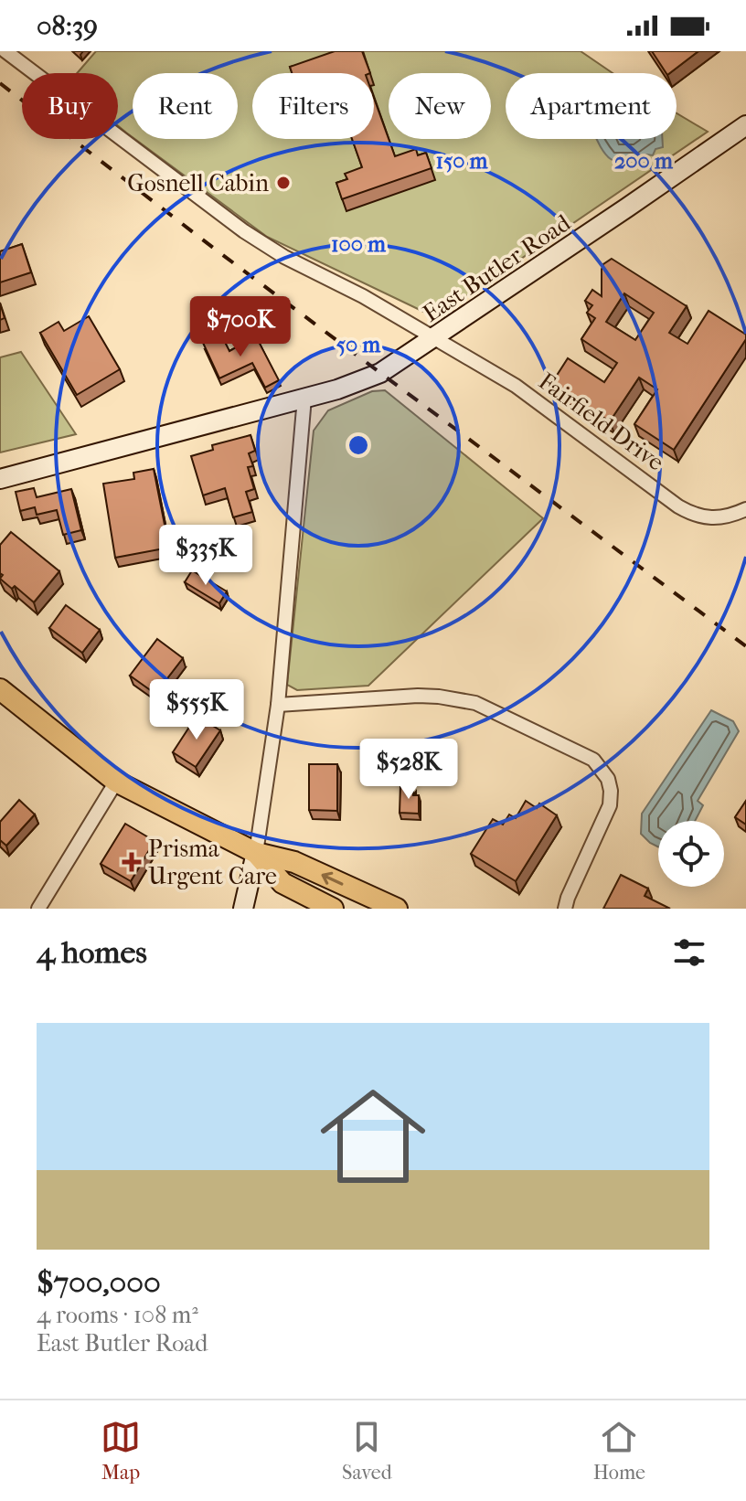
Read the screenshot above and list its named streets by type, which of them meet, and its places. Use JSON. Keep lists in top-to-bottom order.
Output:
{
  "streets": {
    "main road": ["East Butler Road"],
    "street": ["Fairfield Drive"]
  },
  "crossings": [
    ["East Butler Road", "Fairfield Drive"]
  ],
  "places": {
    "other": ["Gosnell Cabin"],
    "health": ["Prisma Urgent Care"]
  },
  "page": {
    "status": "08:39",
    "chip": [
      "Buy",
      "Rent",
      "Filters",
      "New",
      "Apartment"
    ],
    "price": [
      "$700K",
      "$335K",
      "$555K",
      "$528K"
    ],
    "heading": "4 homes",
    "list": [
      {
        "name": "$700,000",
        "note": "4 rooms · 108 m² · East Butler Road"
      }
    ],
    "tabs": ["Map", "Saved", "Home"]
  },
  "rings": [
    "200 m",
    "150 m",
    "100 m",
    "50 m"
  ]
}
